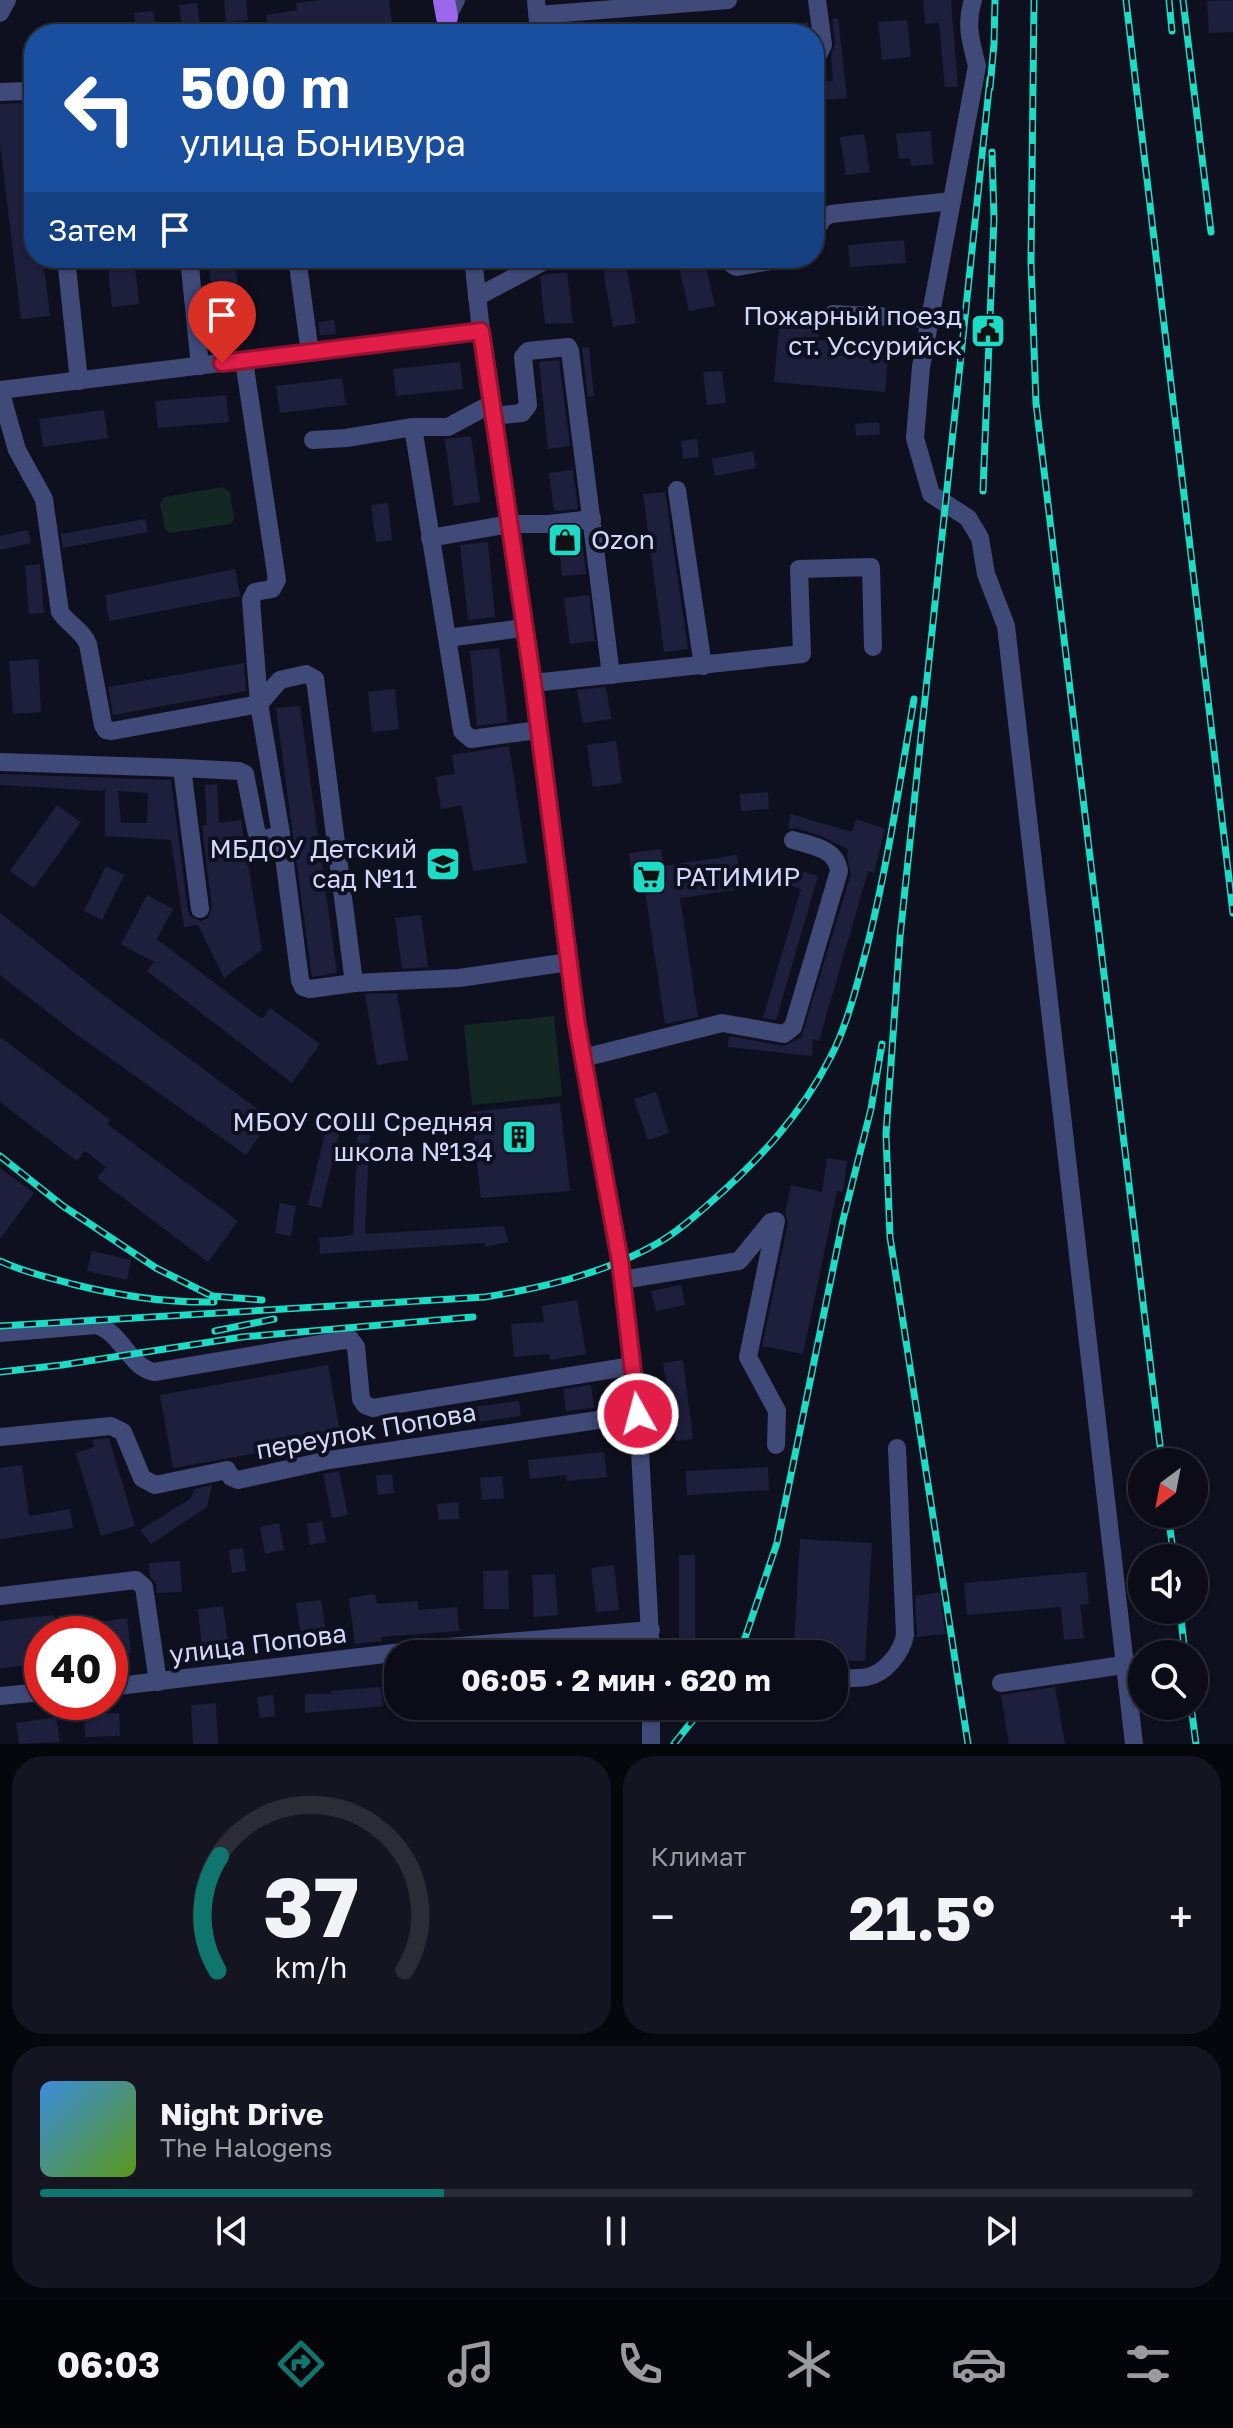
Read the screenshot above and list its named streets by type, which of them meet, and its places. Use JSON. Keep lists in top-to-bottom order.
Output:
{
  "streets": {
    "street": ["переулок Попова", "улица Попова"]
  },
  "places": {
    "public building": ["Пожарный поезд ст. Уссурийск"],
    "shop": ["Ozon"],
    "school or university": ["МБДОУ Детский сад №11"],
    "supermarket": ["РАТИМИР"],
    "building": ["МБОУ СОШ Средняя школа №134"]
  },
  "north": "bottom left",
  "page": {
    "turn": ["500 m", "улица Бонивура"],
    "then": "Затем",
    "limit": "40",
    "trip": "06:05 · 2 мин · 620 m",
    "tile": "Климат",
    "heat": ["−", "21.5°", "+"],
    "song": ["Night Drive", "The Halogens"],
    "tabs": "06:03",
    "gauge": ["37", "km/h"]
  }
}
